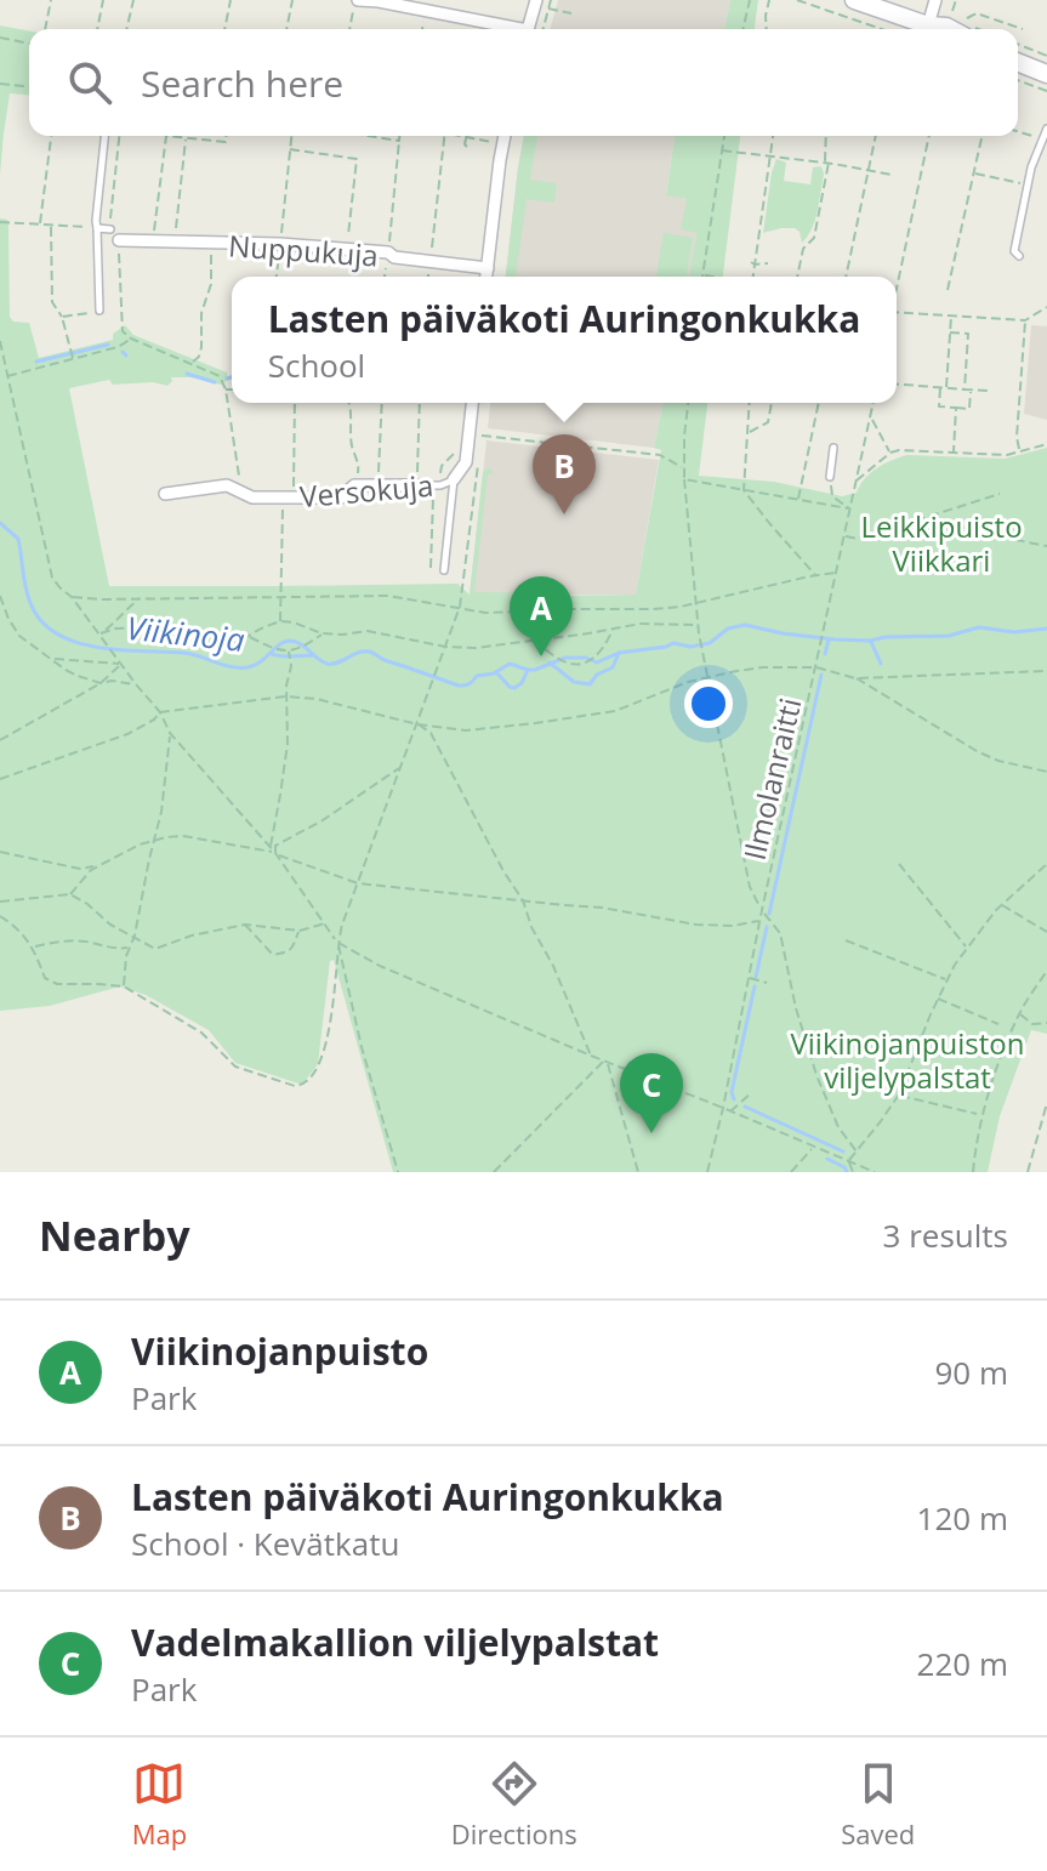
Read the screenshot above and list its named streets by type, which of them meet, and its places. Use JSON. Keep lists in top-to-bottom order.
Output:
{
  "streets": {
    "street": ["Nuppukuja", "Versokuja"],
    "path": ["Ilmolanraitti"]
  },
  "water": ["Viikinoja"],
  "parks": ["Leikkipuisto Viikkari", "Viikinojanpuiston viljelypalstat"],
  "page": {
    "search": "Search here",
    "popup": ["Lasten päiväkoti Auringonkukka", "School"],
    "pins": ["B", "A", "C"],
    "heading": ["Nearby", "3 results"],
    "list": [
      {
        "mark": "A",
        "name": "Viikinojanpuisto",
        "note": "Park",
        "value": "90 m"
      },
      {
        "mark": "B",
        "name": "Lasten päiväkoti Auringonkukka",
        "note": "School · Kevätkatu",
        "value": "120 m"
      },
      {
        "mark": "C",
        "name": "Vadelmakallion viljelypalstat",
        "note": "Park",
        "value": "220 m"
      }
    ],
    "nav": ["Map", "Directions", "Saved"]
  }
}
